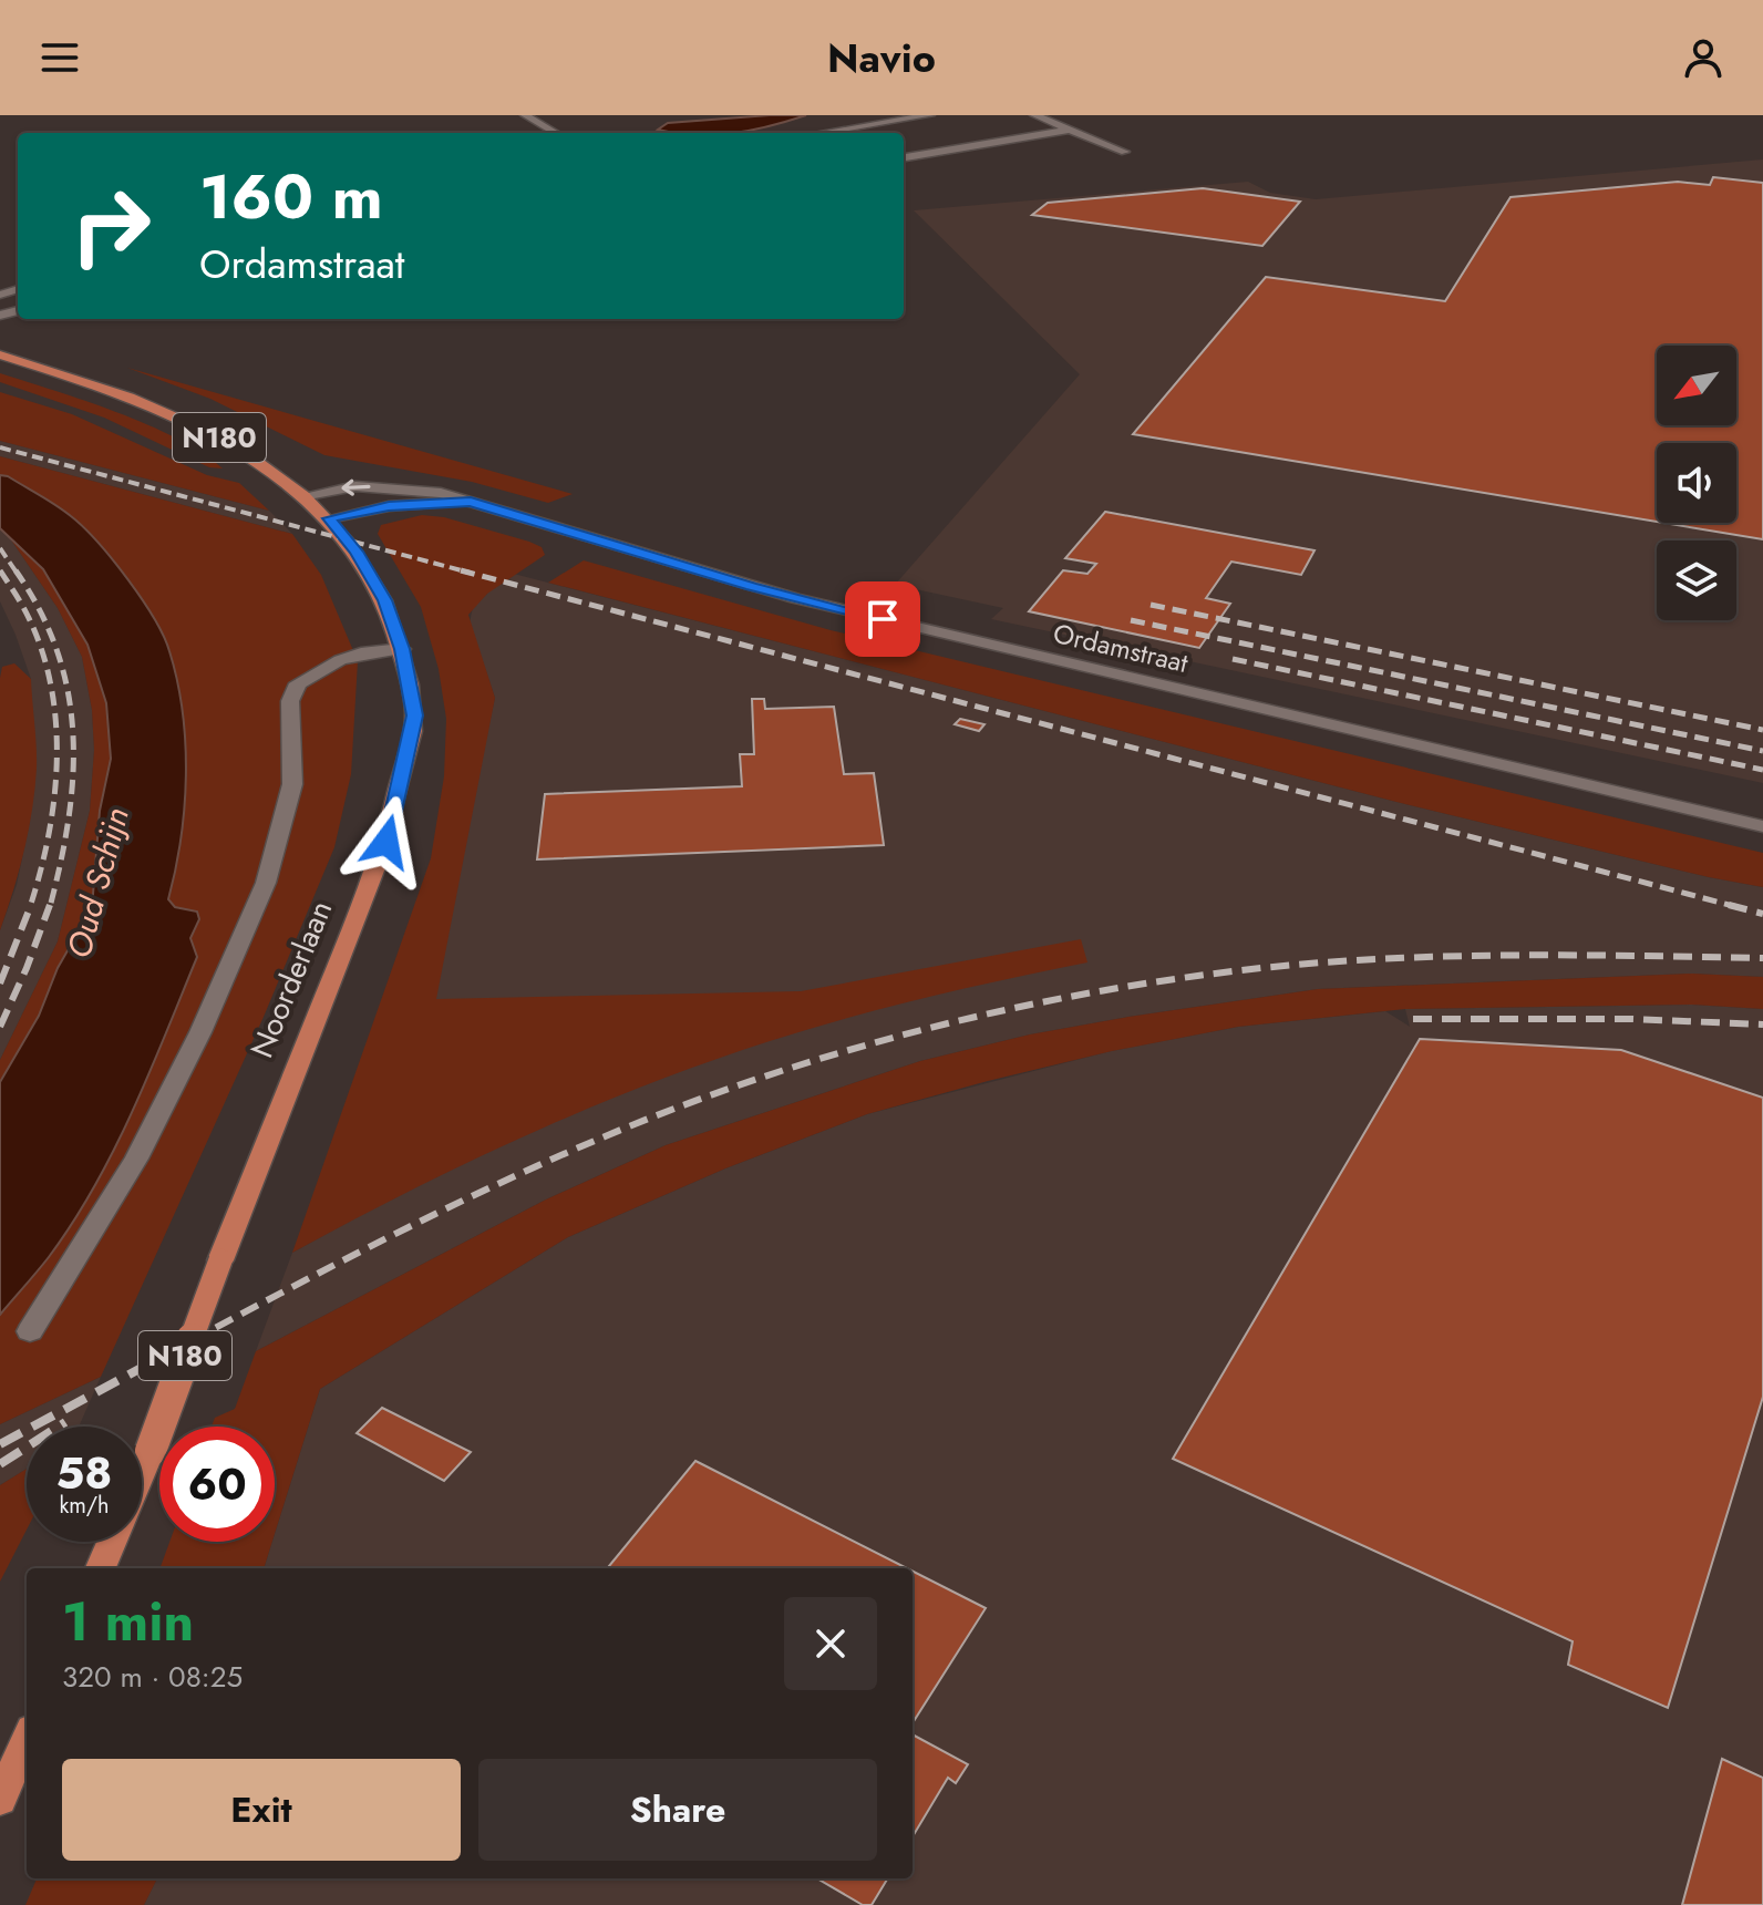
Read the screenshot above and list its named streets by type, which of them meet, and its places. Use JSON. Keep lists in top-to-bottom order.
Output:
{
  "streets": {
    "main road": ["N180", "Noorderlaan"],
    "street": ["Ordamstraat"]
  },
  "crossings": [
    ["Ordamstraat", "Noorderlaan"]
  ],
  "water": ["Oud Schijn"],
  "north": "bottom left",
  "page": {
    "header": "Navio",
    "turn": ["160 m", "Ordamstraat"],
    "speed": "58 km/h",
    "limit": "60",
    "heading": ["1 min", "320 m · 08:25"],
    "buttons": ["Exit", "Share"]
  }
}
